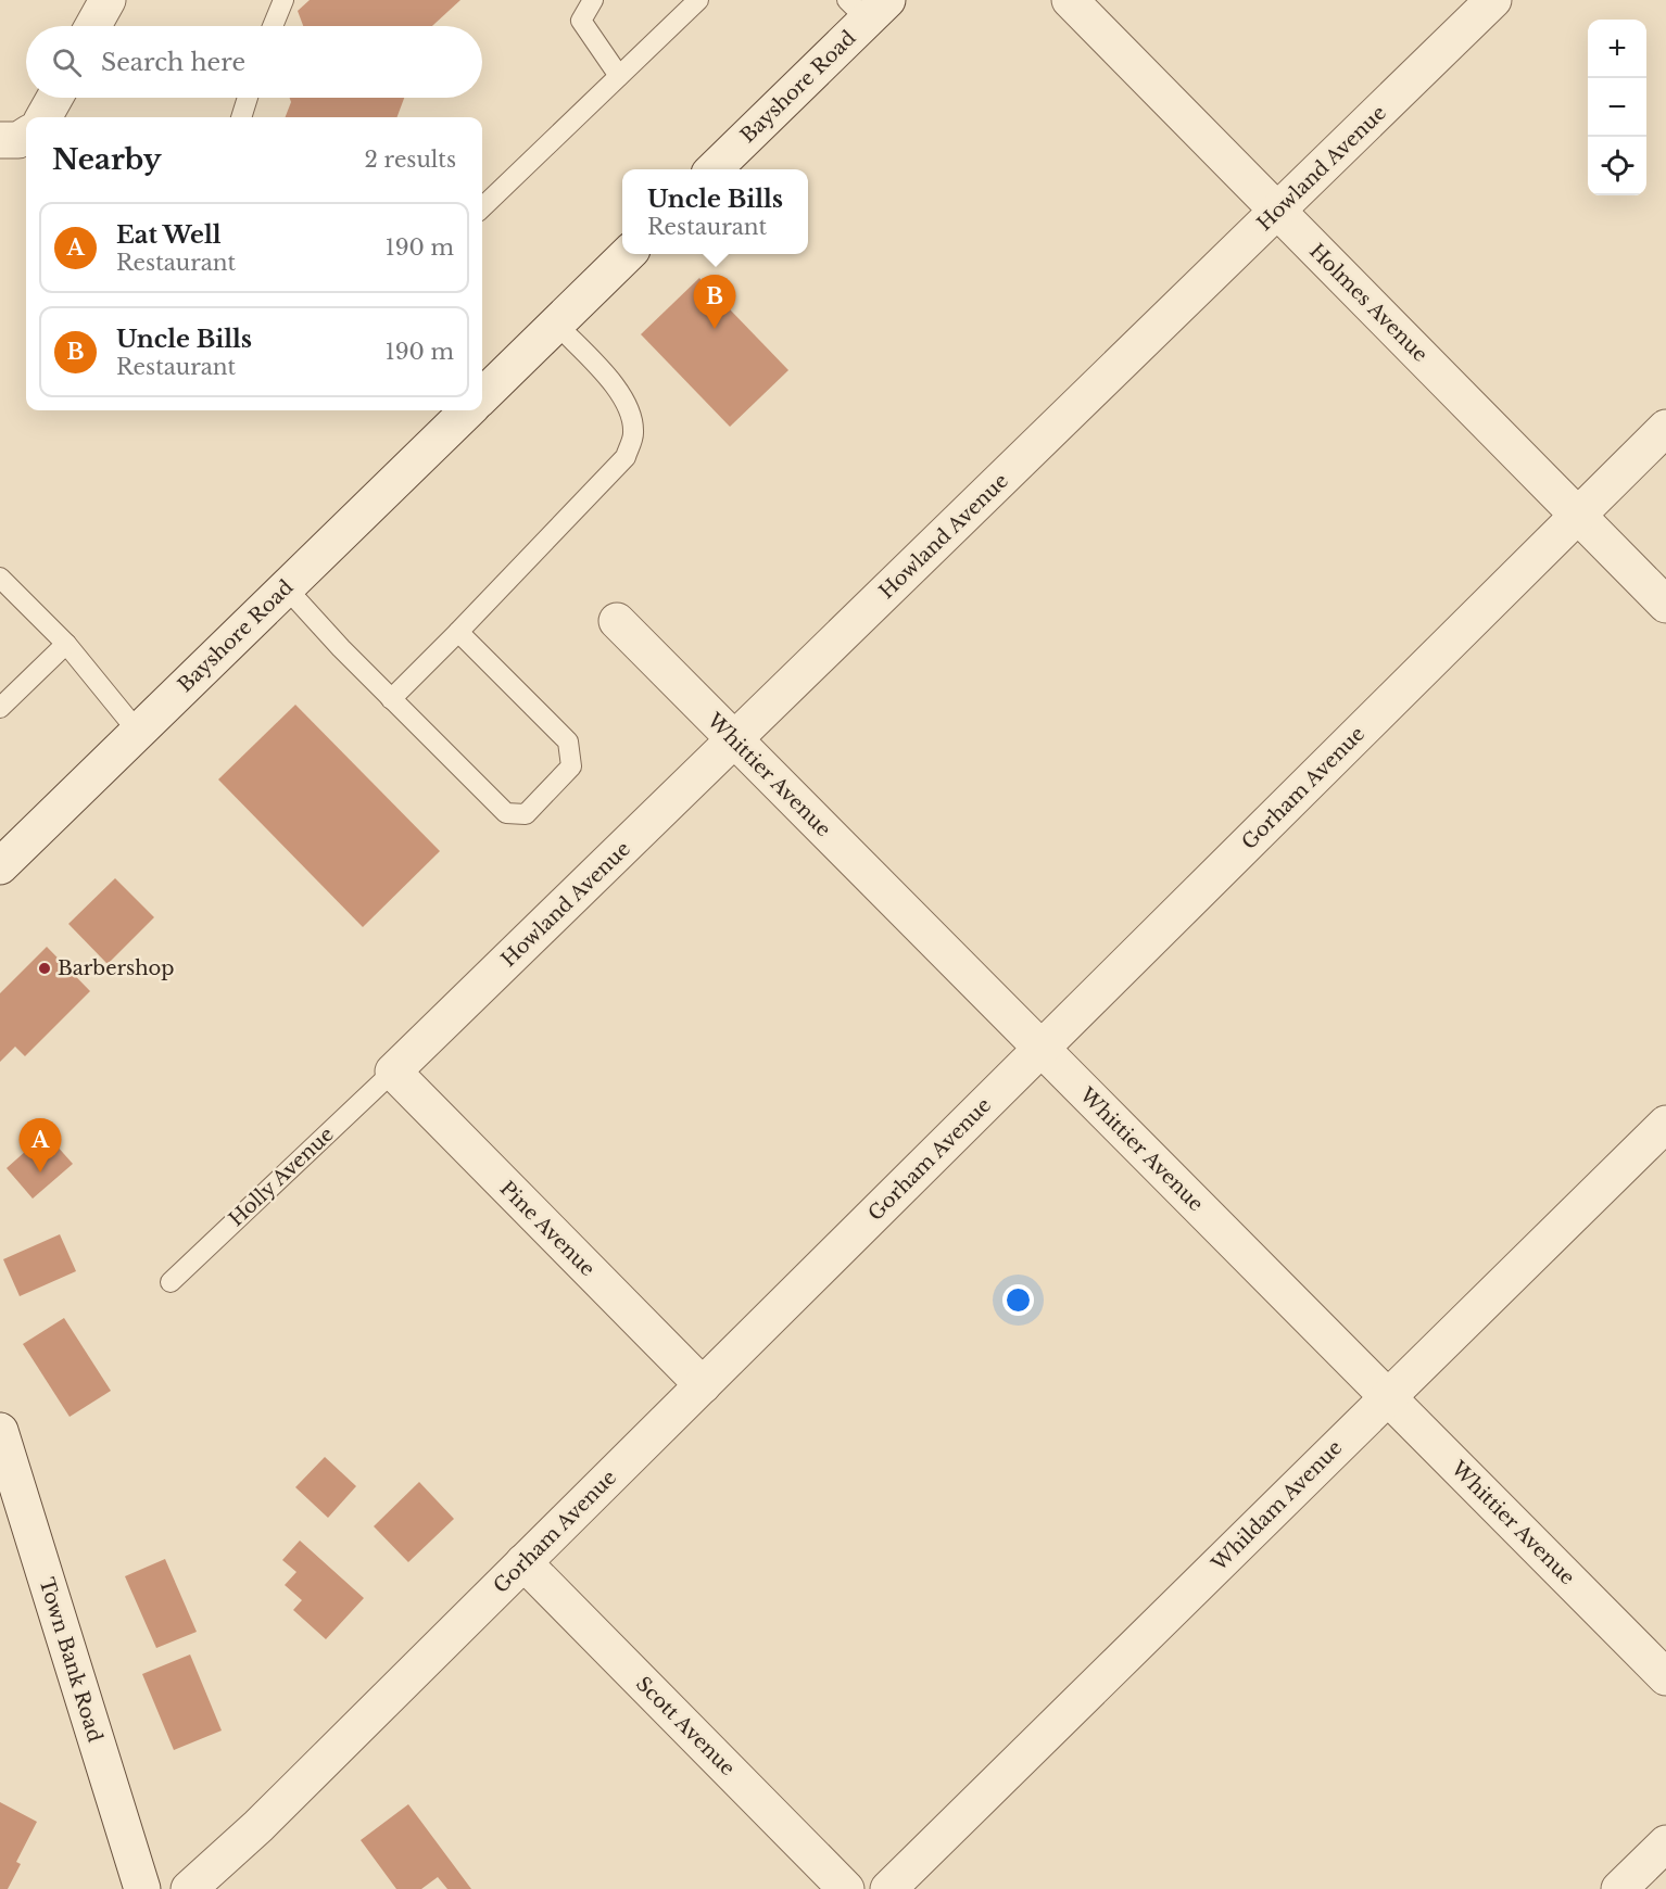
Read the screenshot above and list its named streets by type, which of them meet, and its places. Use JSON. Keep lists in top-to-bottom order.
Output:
{
  "streets": {
    "street": [
      "Bayshore Road",
      "Howland Avenue",
      "Holmes Avenue",
      "Whittier Avenue",
      "Gorham Avenue",
      "Pine Avenue",
      "Whildam Avenue",
      "Town Bank Road",
      "Scott Avenue"
    ],
    "lane": ["Holly Avenue"]
  },
  "crossings": [
    ["Howland Avenue", "Holmes Avenue"],
    ["Howland Avenue", "Whittier Avenue"],
    ["Howland Avenue", "Holly Avenue"],
    ["Howland Avenue", "Pine Avenue"],
    ["Holmes Avenue", "Gorham Avenue"],
    ["Whittier Avenue", "Gorham Avenue"],
    ["Whittier Avenue", "Whildam Avenue"],
    ["Gorham Avenue", "Pine Avenue"],
    ["Gorham Avenue", "Scott Avenue"],
    ["Holly Avenue", "Pine Avenue"]
  ],
  "places": ["Barbershop"],
  "page": {
    "map_buttons": ["+", "−"],
    "search": "Search here",
    "heading": ["Nearby", "2 results"],
    "popup": ["Uncle Bills", "Restaurant"],
    "list": [
      {
        "mark": "A",
        "name": "Eat Well",
        "note": "Restaurant",
        "value": "190 m"
      },
      {
        "mark": "B",
        "name": "Uncle Bills",
        "note": "Restaurant",
        "value": "190 m"
      }
    ],
    "pins": ["B", "A"]
  }
}
